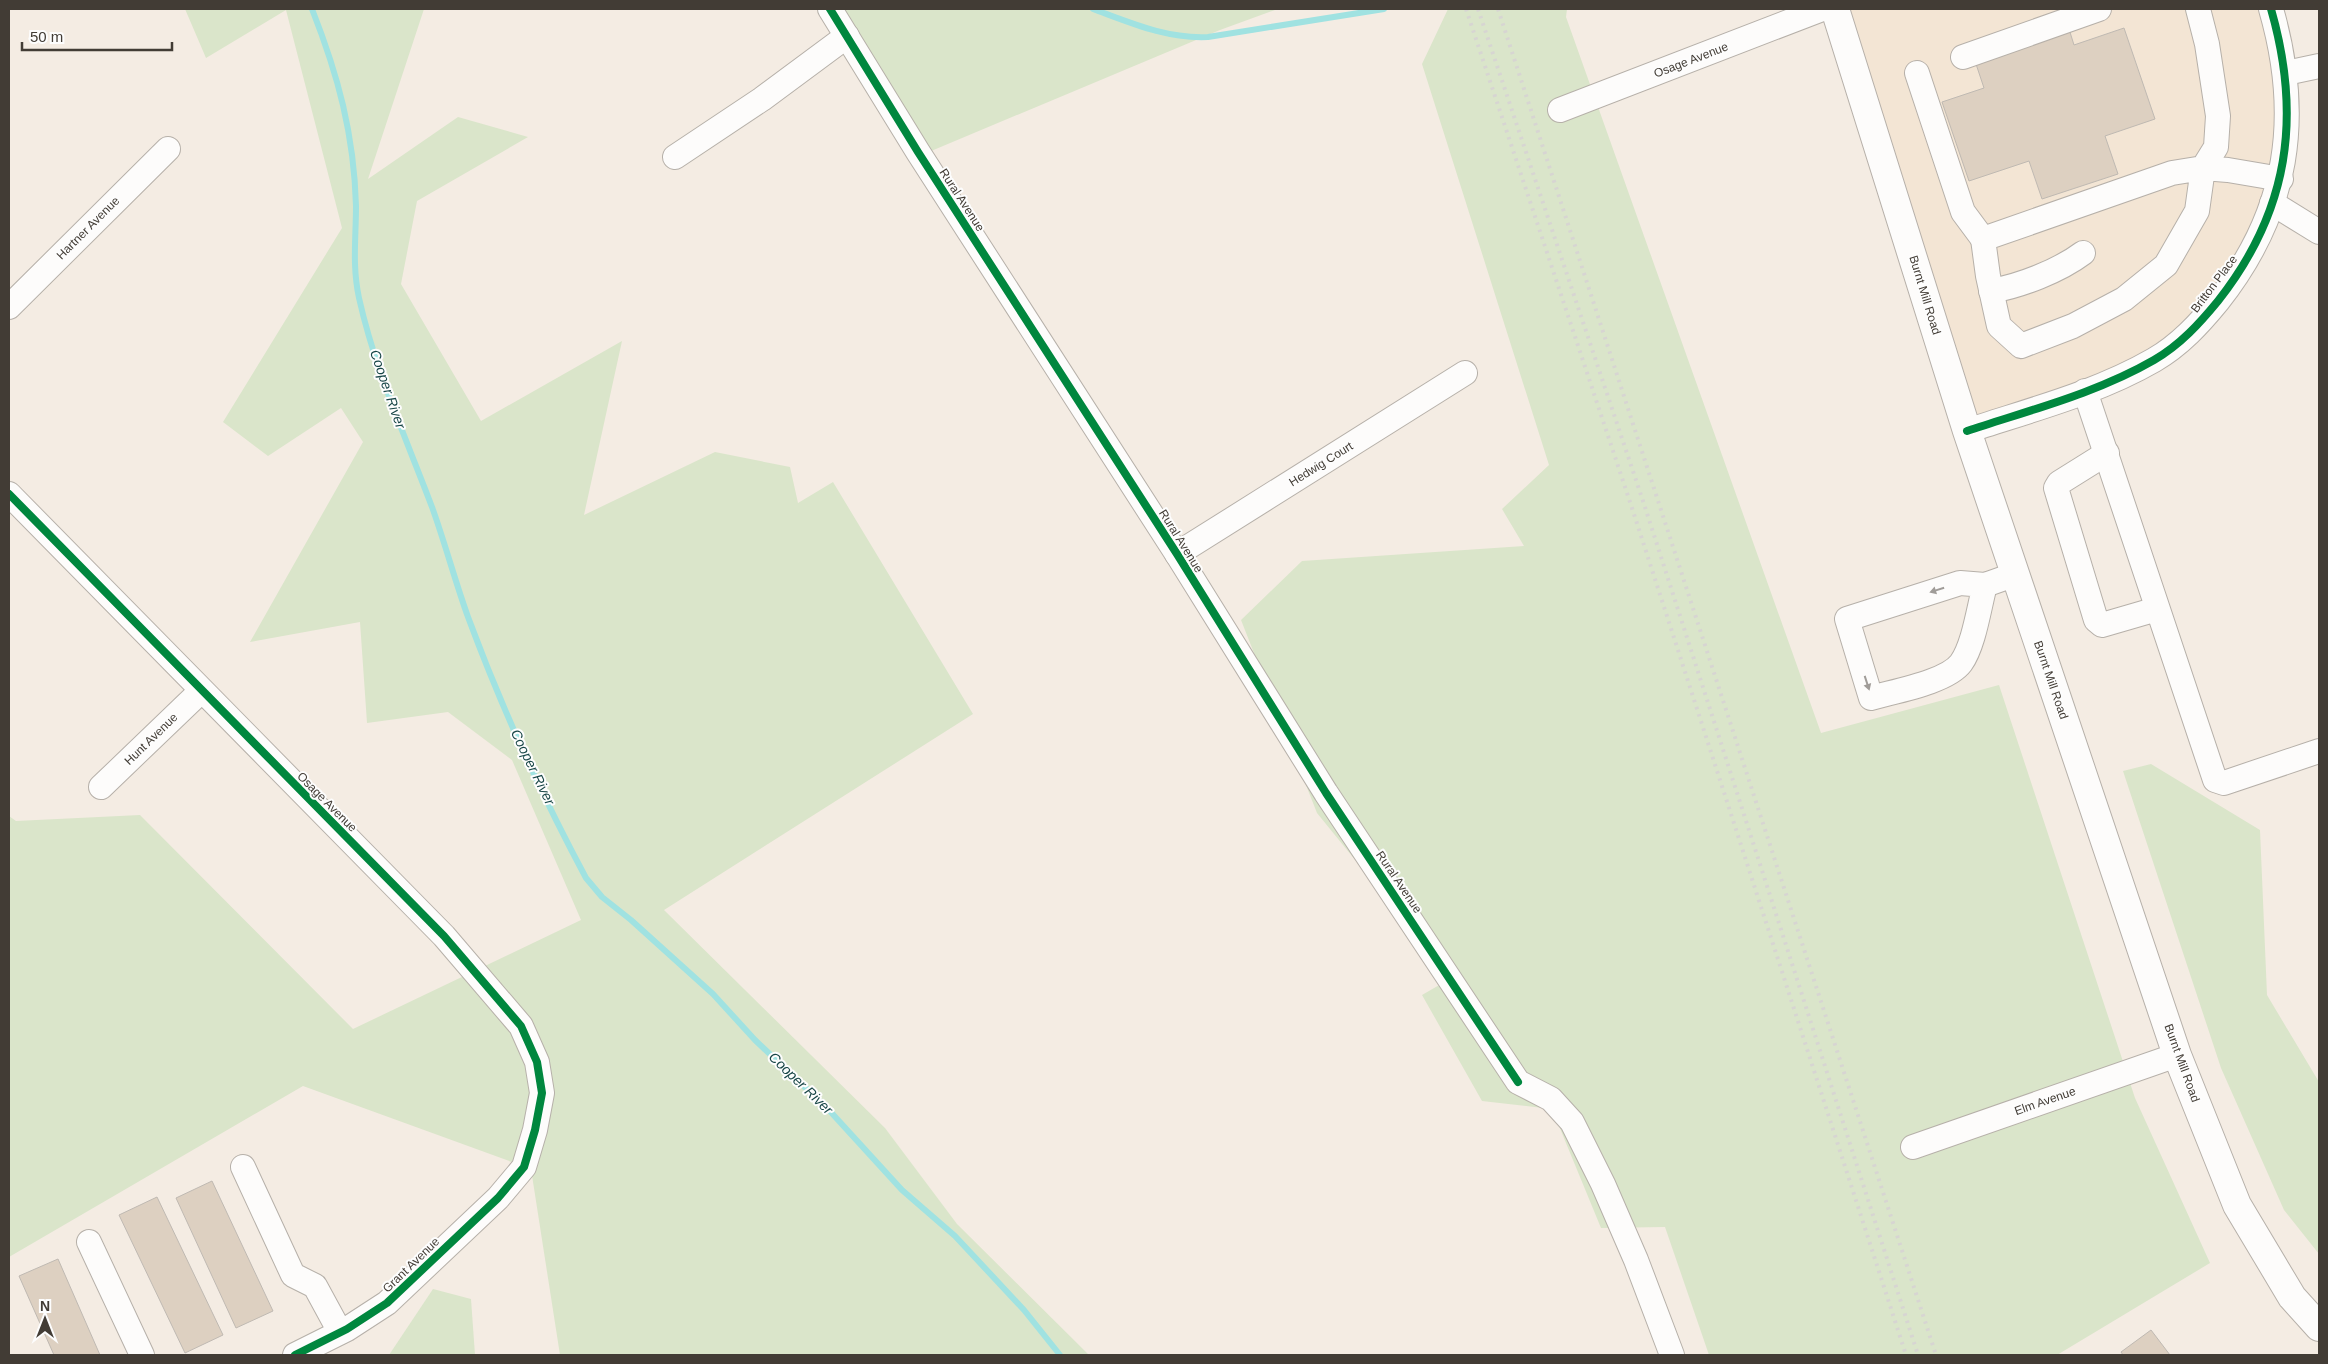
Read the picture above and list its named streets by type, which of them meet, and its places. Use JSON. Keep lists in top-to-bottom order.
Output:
{
  "streets": {
    "main road": ["Burnt Mill Road"],
    "street": [
      "Osage Avenue",
      "Rural Avenue",
      "Hartner Avenue",
      "Britton Place",
      "Hedwig Court",
      "Hunt Avenue",
      "Elm Avenue",
      "Grant Avenue"
    ]
  },
  "crossings": [
    ["Osage Avenue", "Hunt Avenue"],
    ["Osage Avenue", "Grant Avenue"],
    ["Rural Avenue", "Hedwig Court"],
    ["Britton Place", "Burnt Mill Road"],
    ["Burnt Mill Road", "Elm Avenue"]
  ],
  "water": ["Cooper River"],
  "scale_bar": "50 m",
  "north": "top"
}
